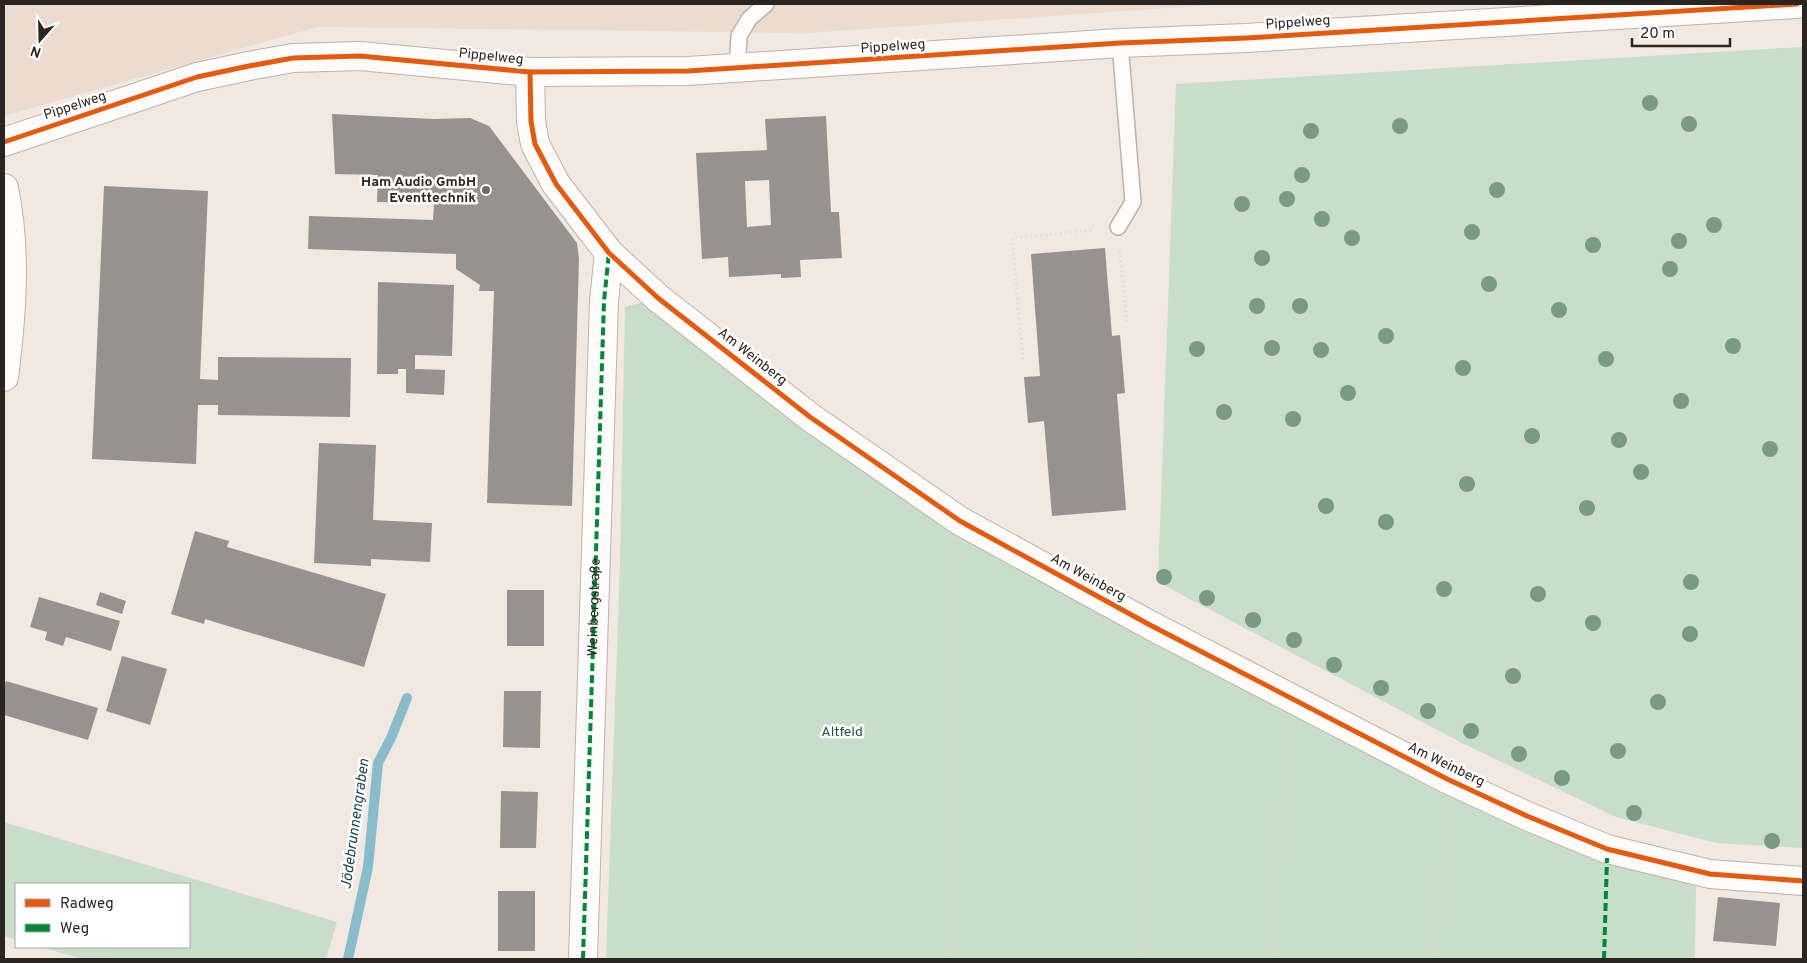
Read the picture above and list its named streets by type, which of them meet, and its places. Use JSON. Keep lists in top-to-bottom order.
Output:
{
  "streets": {
    "street": ["Pippelweg", "Am Weinberg", "Weinbergstraße"]
  },
  "crossings": [
    ["Pippelweg", "Am Weinberg"],
    ["Am Weinberg", "Weinbergstraße"]
  ],
  "water": ["Jödebrunnengraben"],
  "parks": ["Altfeld"],
  "places": ["Ham Audio GmbH Eventtechnik"],
  "legend": ["Radweg", "Weg"],
  "scale_bar": "20 m",
  "north": "bottom"
}
